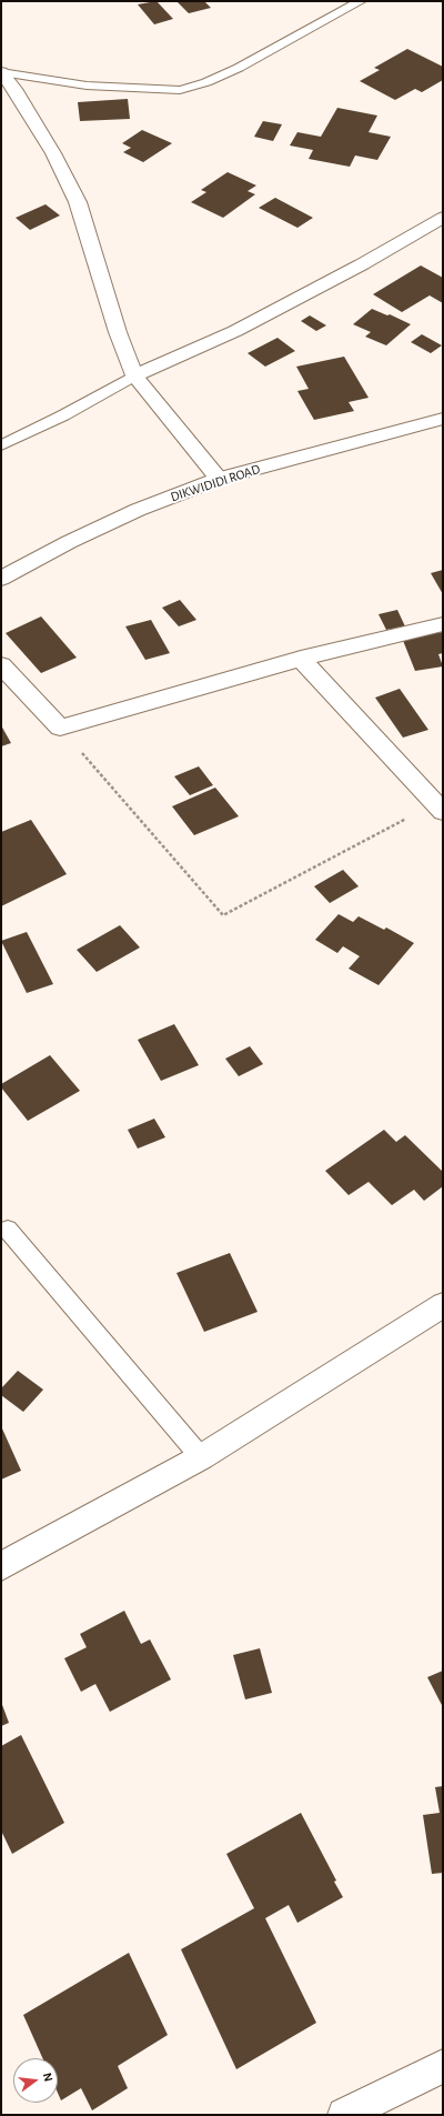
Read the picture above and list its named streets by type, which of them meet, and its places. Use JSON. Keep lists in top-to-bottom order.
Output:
{
  "streets": {
    "street": ["DIKWIDIDI ROAD"]
  },
  "north": "right"
}
